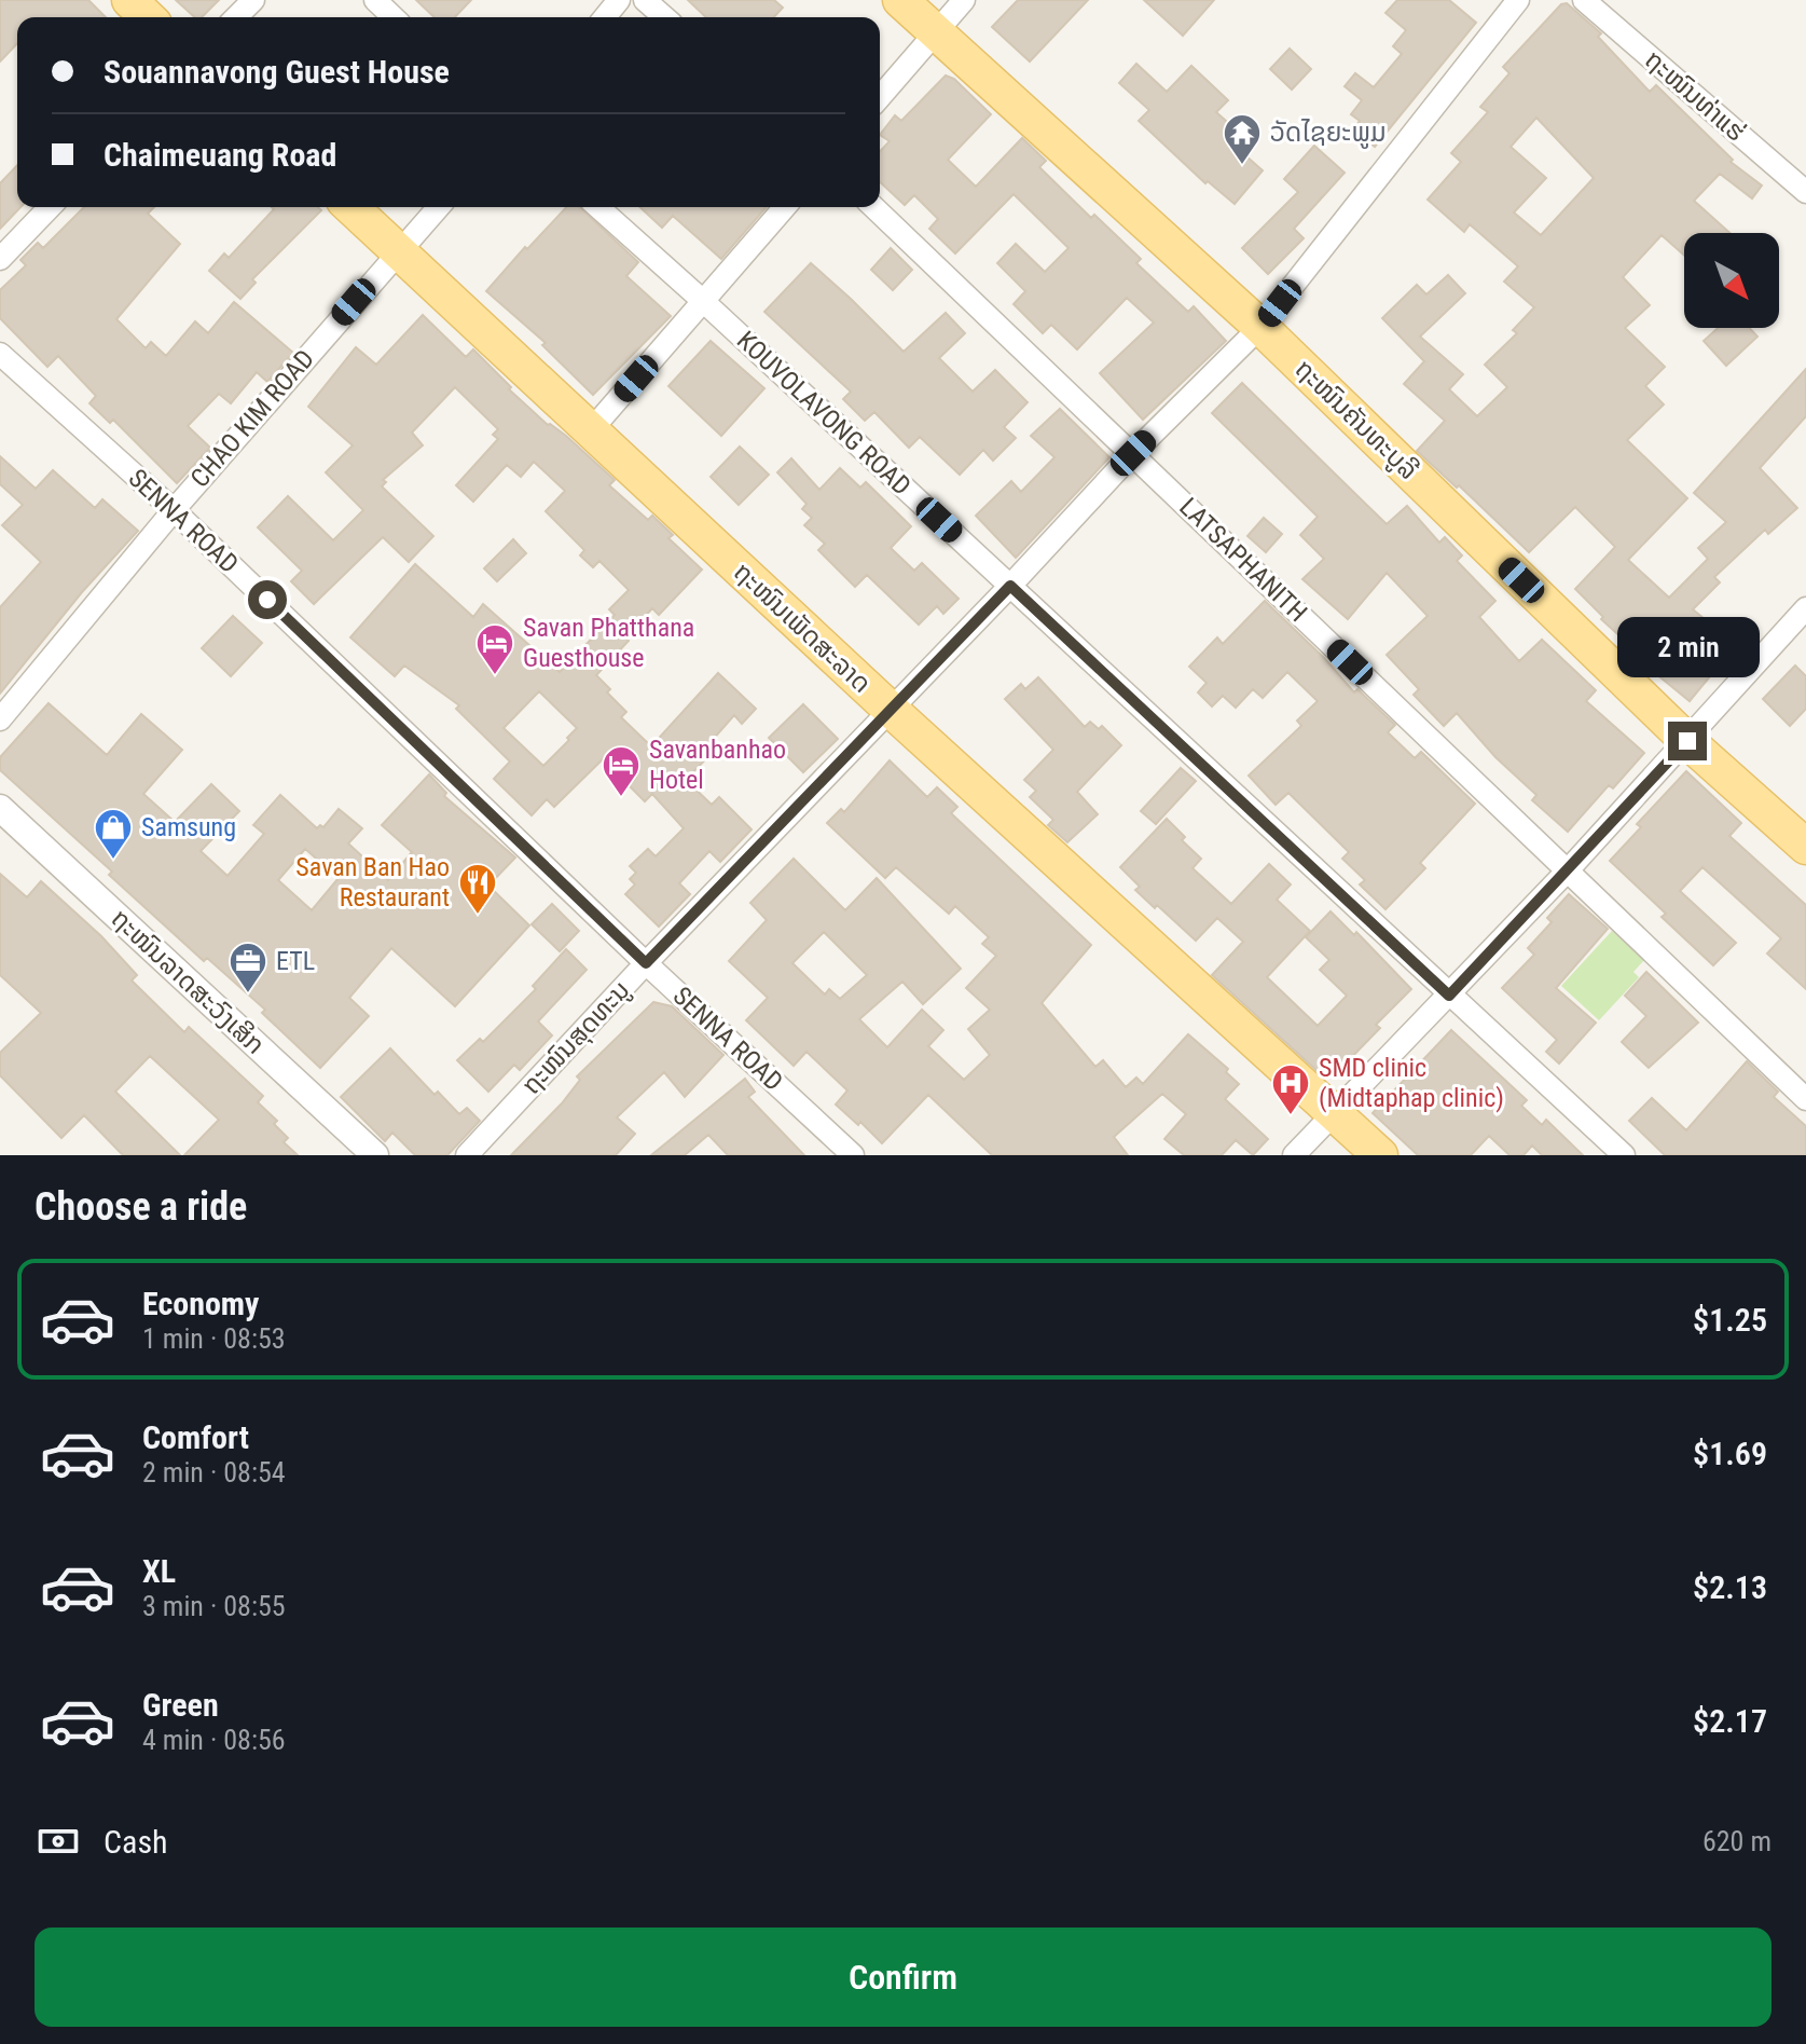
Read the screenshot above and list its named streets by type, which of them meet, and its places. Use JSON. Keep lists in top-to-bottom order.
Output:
{
  "streets": {
    "main road": ["ຖະໜົນຄັນທະບູລີ", "ຖະໜົນເພັດສະລາດ"],
    "street": [
      "ຖະໜົນທ່າແຮ່",
      "KOUVOLAVONG ROAD",
      "CHAO KIM ROAD",
      "SENNA ROAD",
      "LATSAPHANITH",
      "ຖະໜົນລາດສະວົງເສິກ",
      "ຖະໜົນສຸດທະນູ"
    ]
  },
  "crossings": [
    ["KOUVOLAVONG ROAD", "ຖະໜົນສຸດທະນູ"],
    ["CHAO KIM ROAD", "SENNA ROAD"],
    ["CHAO KIM ROAD", "ຖະໜົນເພັດສະລາດ"],
    ["ຖະໜົນຄັນທະບູລີ", "ຖະໜົນສຸດທະນູ"],
    ["SENNA ROAD", "ຖະໜົນສຸດທະນູ"],
    ["LATSAPHANITH", "ຖະໜົນສຸດທະນູ"],
    ["ຖະໜົນເພັດສະລາດ", "ຖະໜົນສຸດທະນູ"]
  ],
  "places": {
    "temple": ["ວັດໄຊຍະພູມ"],
    "hotel": ["Savan Phatthana Guesthouse", "Savanbanhao Hotel"],
    "shop": ["Samsung"],
    "restaurant": ["Savan Ban Hao Restaurant"],
    "office": ["ETL"],
    "hospital": ["SMD clinic (Midtaphap clinic)"]
  },
  "north": "bottom right",
  "page": {
    "banner": ["Souannavong Guest House", "Chaimeuang Road"],
    "bubble": "2 min",
    "heading": "Choose a ride",
    "list": [
      {
        "name": "Economy",
        "note": "1 min · 08:53",
        "value": "$1.25"
      },
      {
        "name": "Comfort",
        "note": "2 min · 08:54",
        "value": "$1.69"
      },
      {
        "name": "XL",
        "note": "3 min · 08:55",
        "value": "$2.13"
      },
      {
        "name": "Green",
        "note": "4 min · 08:56",
        "value": "$2.17"
      }
    ],
    "pay": ["Cash", "620 m"],
    "buttons": "Confirm"
  }
}
